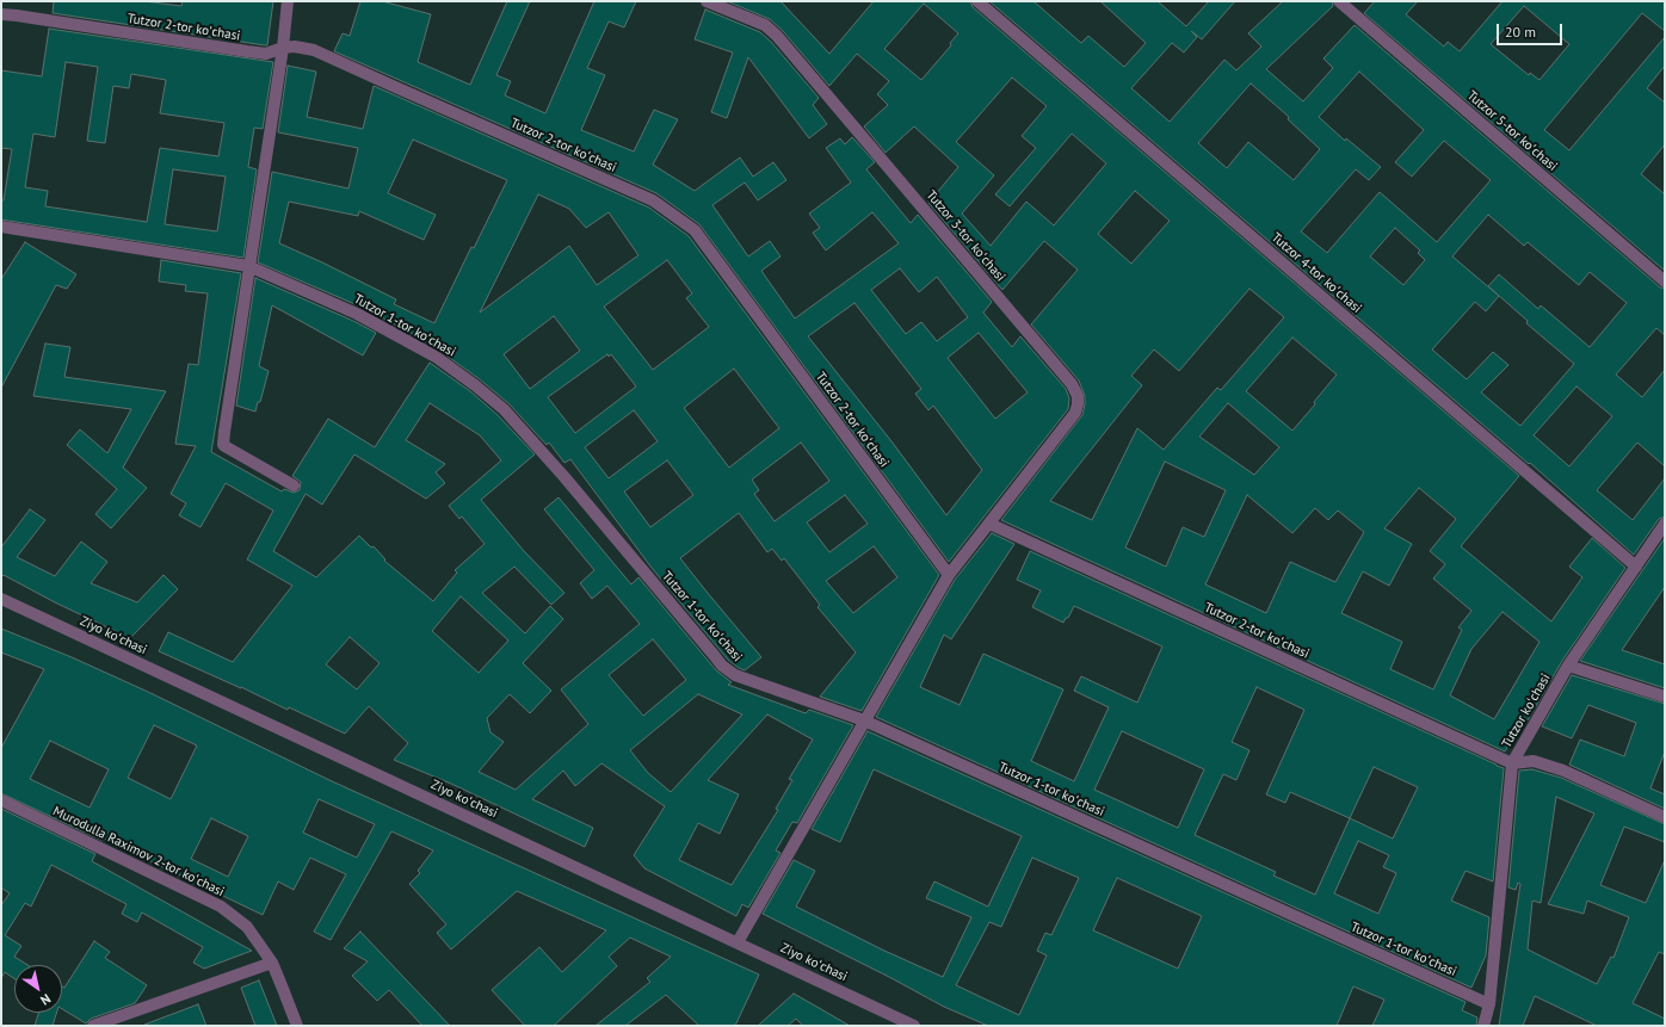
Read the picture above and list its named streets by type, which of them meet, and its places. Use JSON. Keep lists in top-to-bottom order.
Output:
{
  "streets": {
    "street": [
      "Tutzor 2-tor koʻchasi",
      "Tutzor 5-tor koʻchasi",
      "Tutzor 3-tor koʻchasi",
      "Tutzor 4-tor koʻchasi",
      "Tutzor 1-tor koʻchasi",
      "Ziyo koʻchasi",
      "Tutzor koʻchasi",
      "Murodulla Raximov 2-tor koʻchasi"
    ]
  },
  "crossings": [
    ["Tutzor 2-tor koʻchasi", "Tutzor 3-tor koʻchasi"],
    ["Tutzor 2-tor koʻchasi", "Tutzor koʻchasi"],
    ["Tutzor 3-tor koʻchasi", "Tutzor 1-tor koʻchasi"],
    ["Tutzor 3-tor koʻchasi", "Ziyo koʻchasi"],
    ["Tutzor 4-tor koʻchasi", "Tutzor koʻchasi"],
    ["Tutzor 1-tor koʻchasi", "Tutzor koʻchasi"]
  ],
  "scale_bar": "20 m",
  "north": "bottom right"
}
